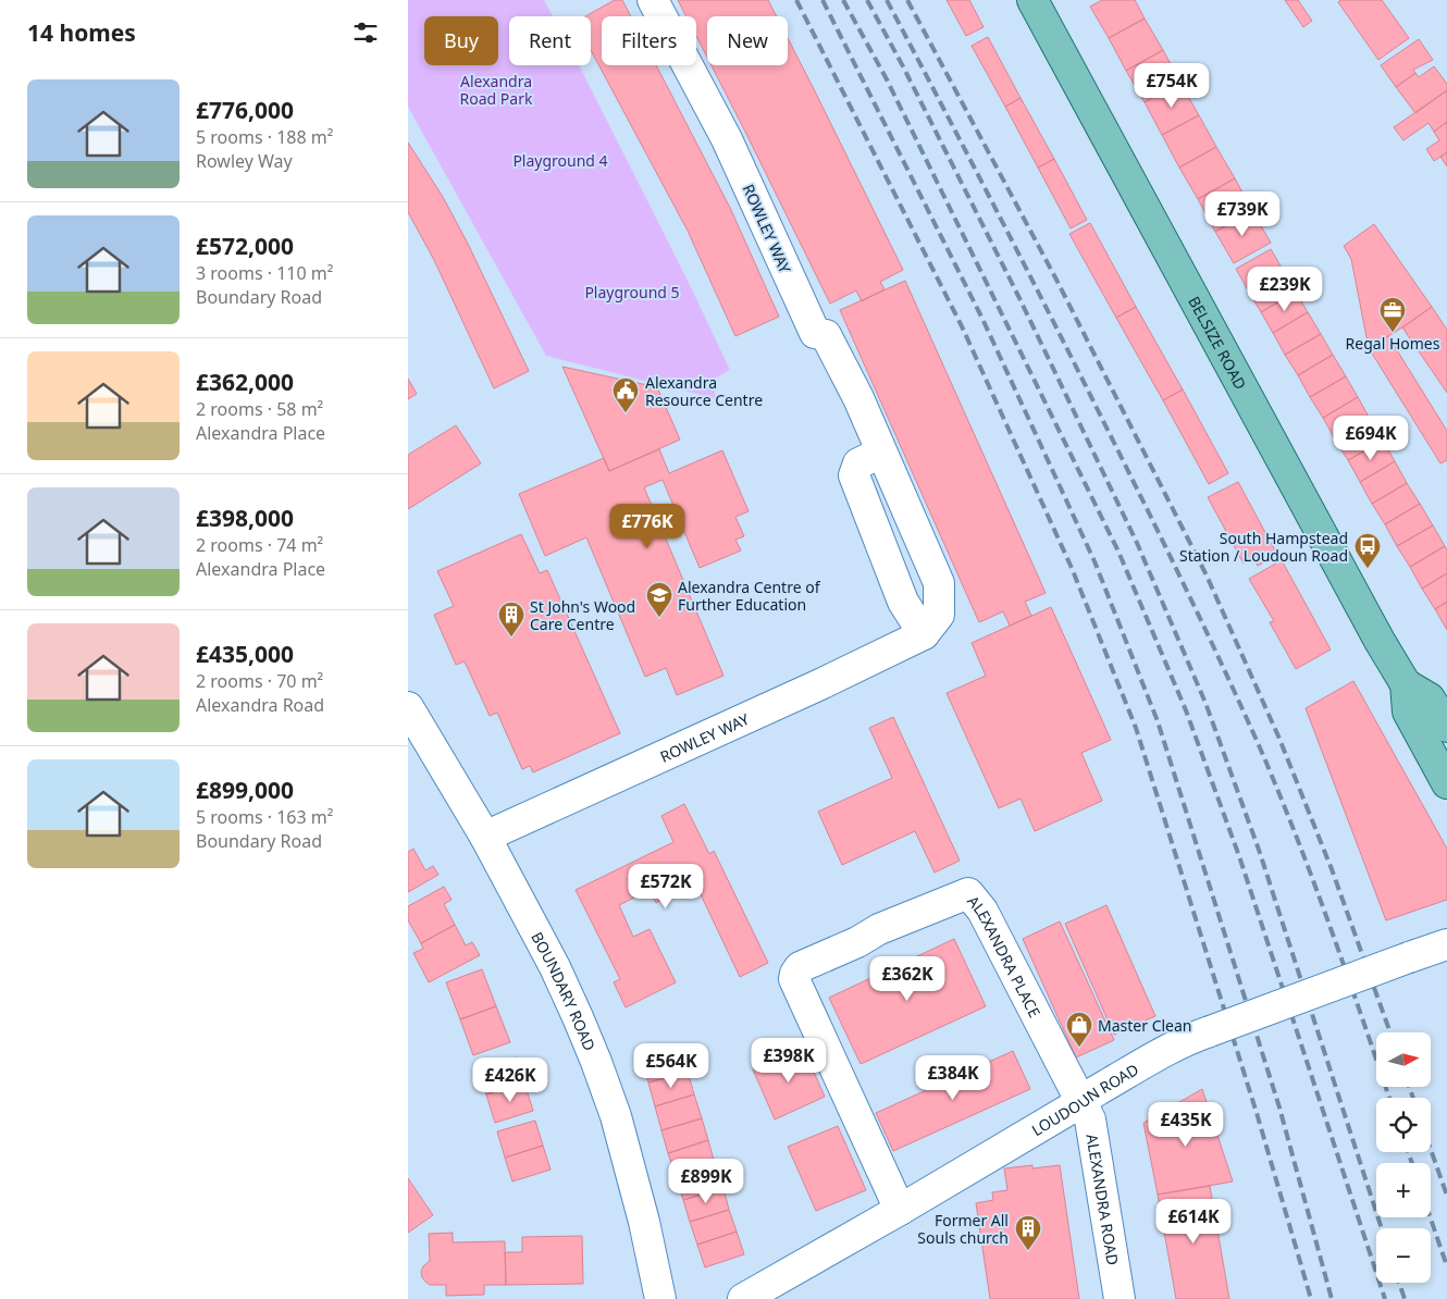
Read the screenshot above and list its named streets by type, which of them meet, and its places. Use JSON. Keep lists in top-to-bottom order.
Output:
{
  "streets": {
    "main road": ["BELSIZE ROAD"],
    "street": [
      "ROWLEY WAY",
      "ALEXANDRA PLACE",
      "BOUNDARY ROAD",
      "LOUDOUN ROAD",
      "ALEXANDRA ROAD"
    ]
  },
  "crossings": [
    ["ROWLEY WAY", "BOUNDARY ROAD"],
    ["ALEXANDRA PLACE", "LOUDOUN ROAD"],
    ["ALEXANDRA PLACE", "ALEXANDRA ROAD"],
    ["LOUDOUN ROAD", "ALEXANDRA ROAD"]
  ],
  "parks": ["Alexandra Road Park", "Playground 4", "Playground 5"],
  "places": {
    "office": ["Regal Homes"],
    "public building": ["Alexandra Resource Centre"],
    "bus stop": ["South Hampstead Station / Loudoun Road"],
    "school or university": ["Alexandra Centre of Further Education"],
    "building": ["St John's Wood Care Centre", "Former All Souls church"],
    "shop": ["Master Clean"]
  },
  "north": "right",
  "page": {
    "heading": "14 homes",
    "chip": [
      "Buy",
      "Rent",
      "Filters",
      "New"
    ],
    "price": [
      "£754K",
      "£739K",
      "£239K",
      "£694K",
      "£776K",
      "£572K",
      "£362K",
      "£398K",
      "£564K",
      "£384K",
      "£426K",
      "£435K",
      "£899K",
      "£614K"
    ],
    "list": [
      {
        "name": "£776,000",
        "note": "5 rooms · 188 m² · Rowley Way"
      },
      {
        "name": "£572,000",
        "note": "3 rooms · 110 m² · Boundary Road"
      },
      {
        "name": "£362,000",
        "note": "2 rooms · 58 m² · Alexandra Place"
      },
      {
        "name": "£398,000",
        "note": "2 rooms · 74 m² · Alexandra Place"
      },
      {
        "name": "£435,000",
        "note": "2 rooms · 70 m² · Alexandra Road"
      },
      {
        "name": "£899,000",
        "note": "5 rooms · 163 m² · Boundary Road"
      }
    ],
    "map_buttons": ["+", "−"]
  }
}
